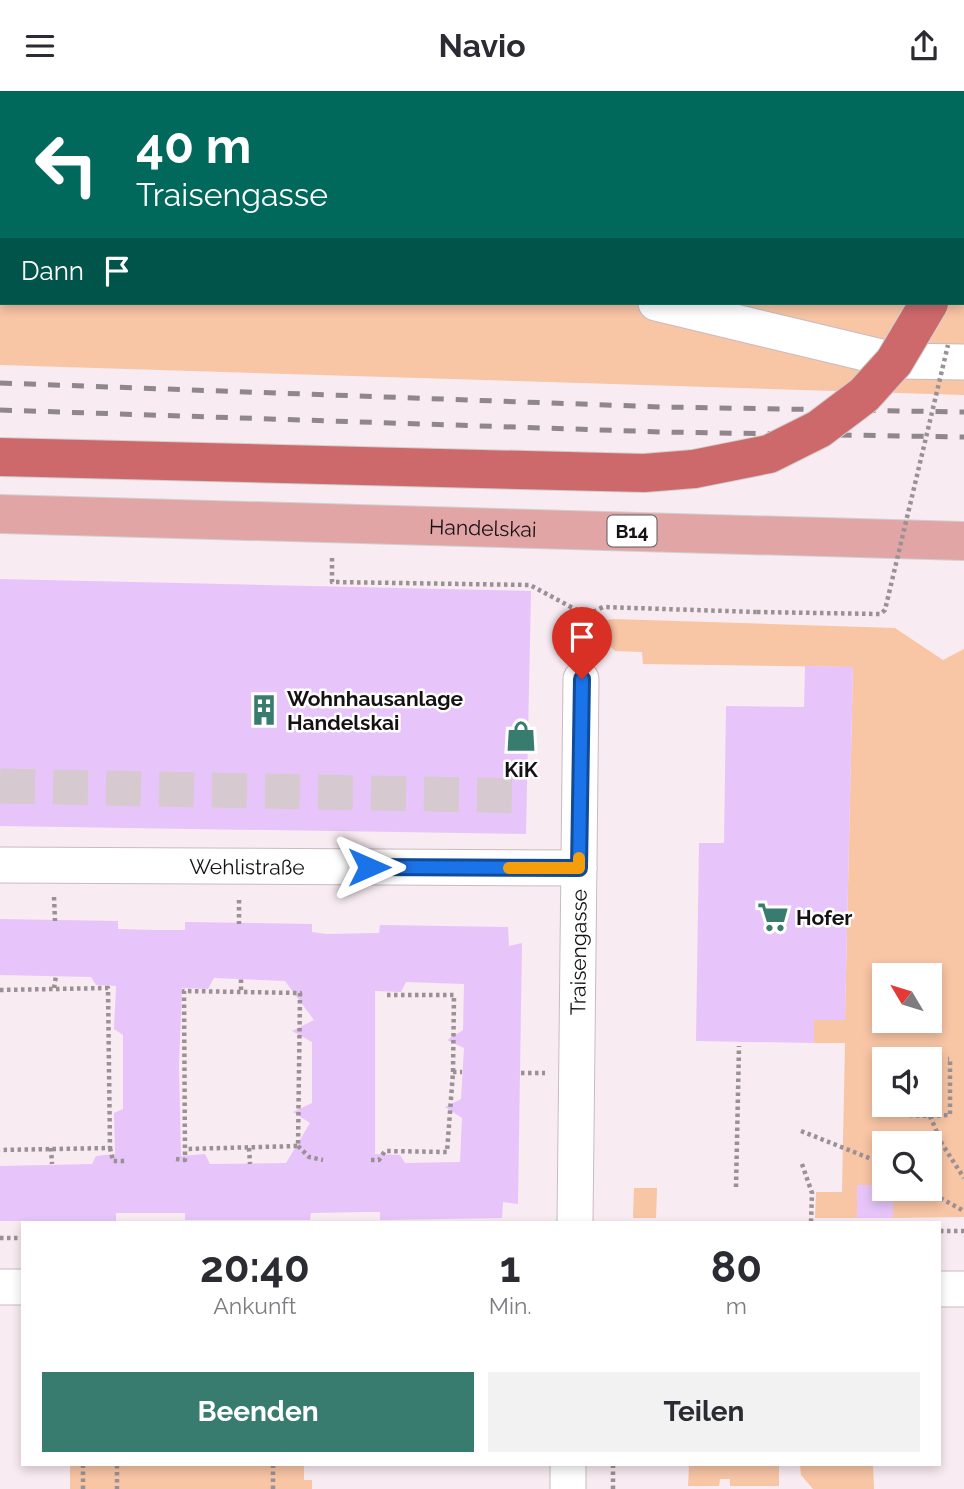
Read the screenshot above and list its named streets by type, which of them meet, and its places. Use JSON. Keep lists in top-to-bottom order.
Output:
{
  "streets": {
    "main road": ["Handelskai", "B14"],
    "street": ["Wehlistraße", "Traisengasse"]
  },
  "crossings": [
    ["Wehlistraße", "Traisengasse"]
  ],
  "places": {
    "building": ["Wohnhausanlage Handelskai"],
    "shop": ["KiK"],
    "supermarket": ["Hofer"]
  },
  "north": "top left",
  "page": {
    "header": "Navio",
    "turn": ["40 m", "Traisengasse"],
    "then": "Dann",
    "eta": [
      "20:40",
      "Ankunft",
      "1",
      "Min.",
      "80",
      "m"
    ],
    "buttons": ["Beenden", "Teilen"]
  }
}
